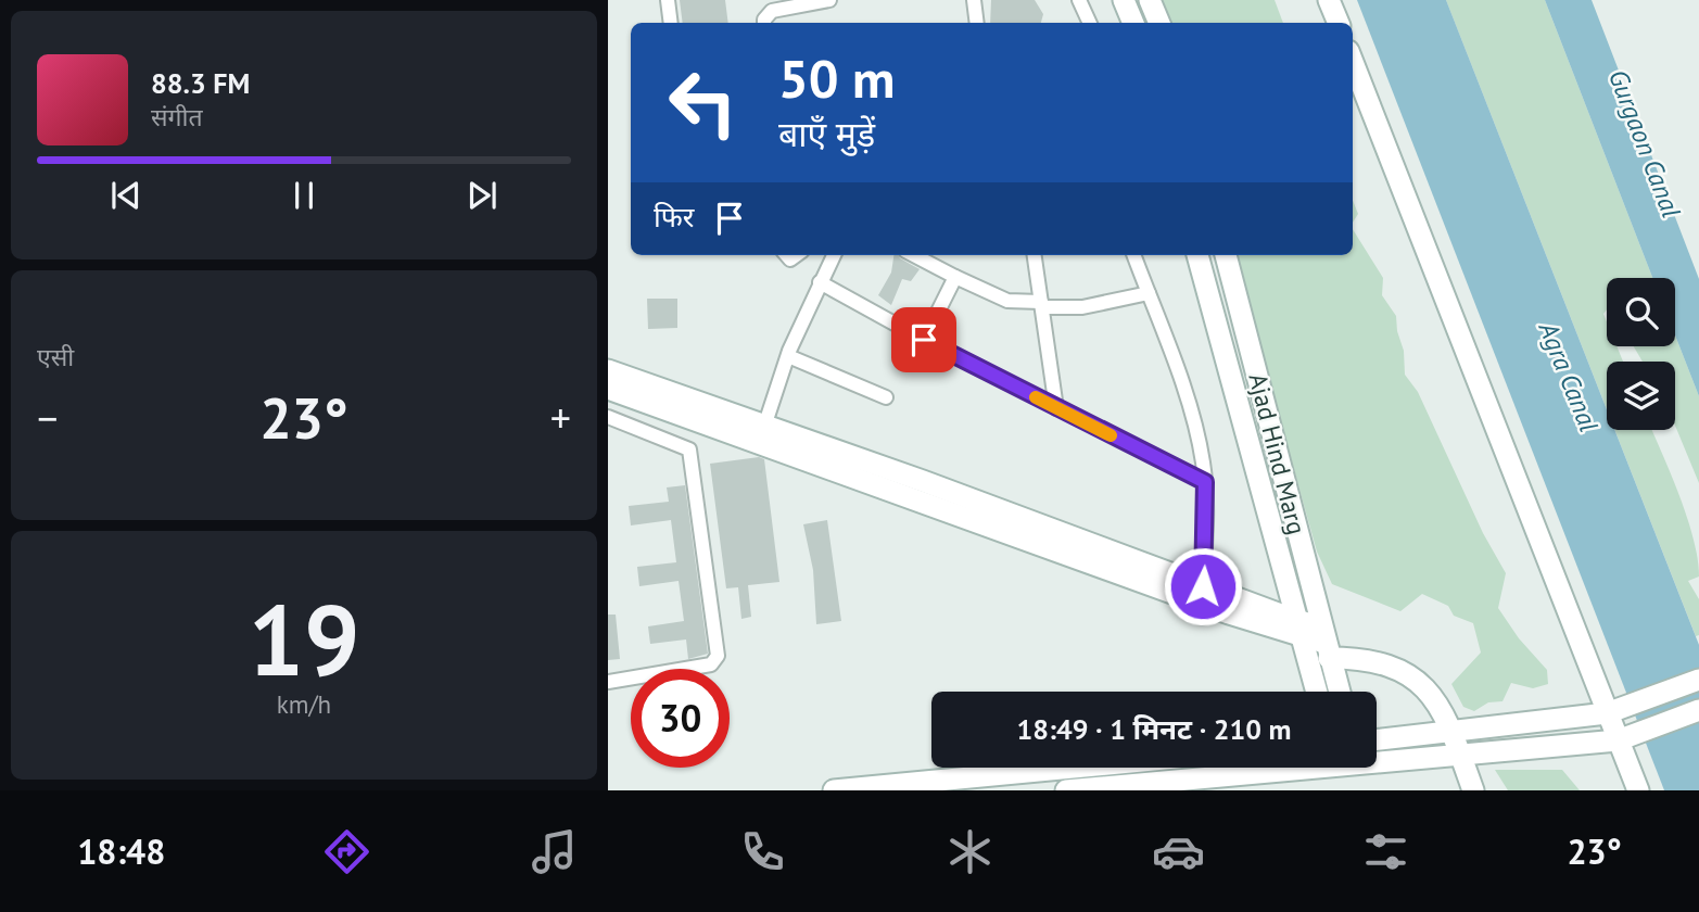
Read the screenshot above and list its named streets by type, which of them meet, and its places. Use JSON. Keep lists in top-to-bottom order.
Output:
{
  "streets": {
    "street": ["Ajad Hind Marg"]
  },
  "water": ["Gurgaon Canal", "Agra Canal"],
  "page": {
    "turn": ["50 m", "बाएँ मुड़ें"],
    "song": ["88.3 FM", "संगीत"],
    "then": "फिर",
    "tile": [
      "एसी",
      ["19", "km/h"]
    ],
    "heat": ["−", "23°", "+"],
    "limit": "30",
    "trip": "18:49 · 1 मिनट · 210 m",
    "tabs": ["18:48", "23°"]
  }
}
